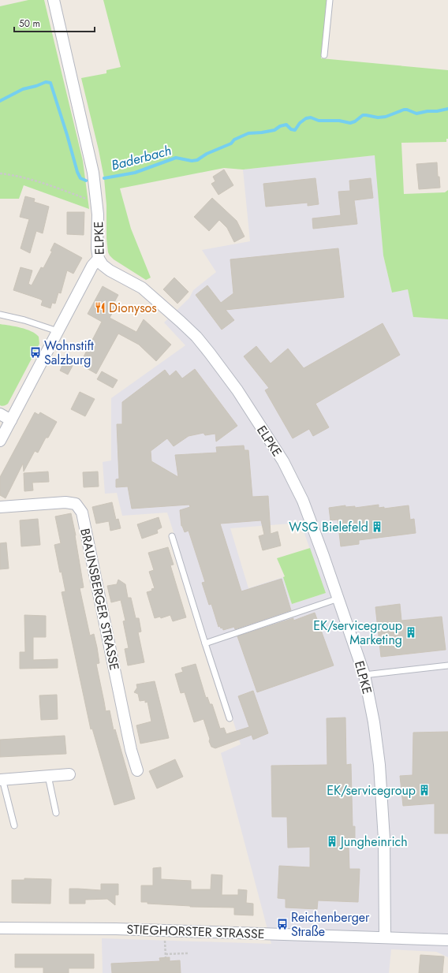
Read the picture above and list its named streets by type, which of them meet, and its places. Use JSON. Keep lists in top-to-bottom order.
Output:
{
  "streets": {
    "street": ["ELPKE", "BRAUNSBERGER STRASSE", "STIEGHORSTER STRASSE"]
  },
  "crossings": [
    ["ELPKE", "STIEGHORSTER STRASSE"]
  ],
  "water": ["Baderbach"],
  "places": {
    "restaurant": ["Dionysos"],
    "bus stop": ["Wohnstift Salzburg", "Reichenberger Straße"],
    "building": [
      "WSG Bielefeld",
      "EK/servicegroup Marketing",
      "EK/servicegroup",
      "Jungheinrich"
    ]
  },
  "scale_bar": "50 m"
}
